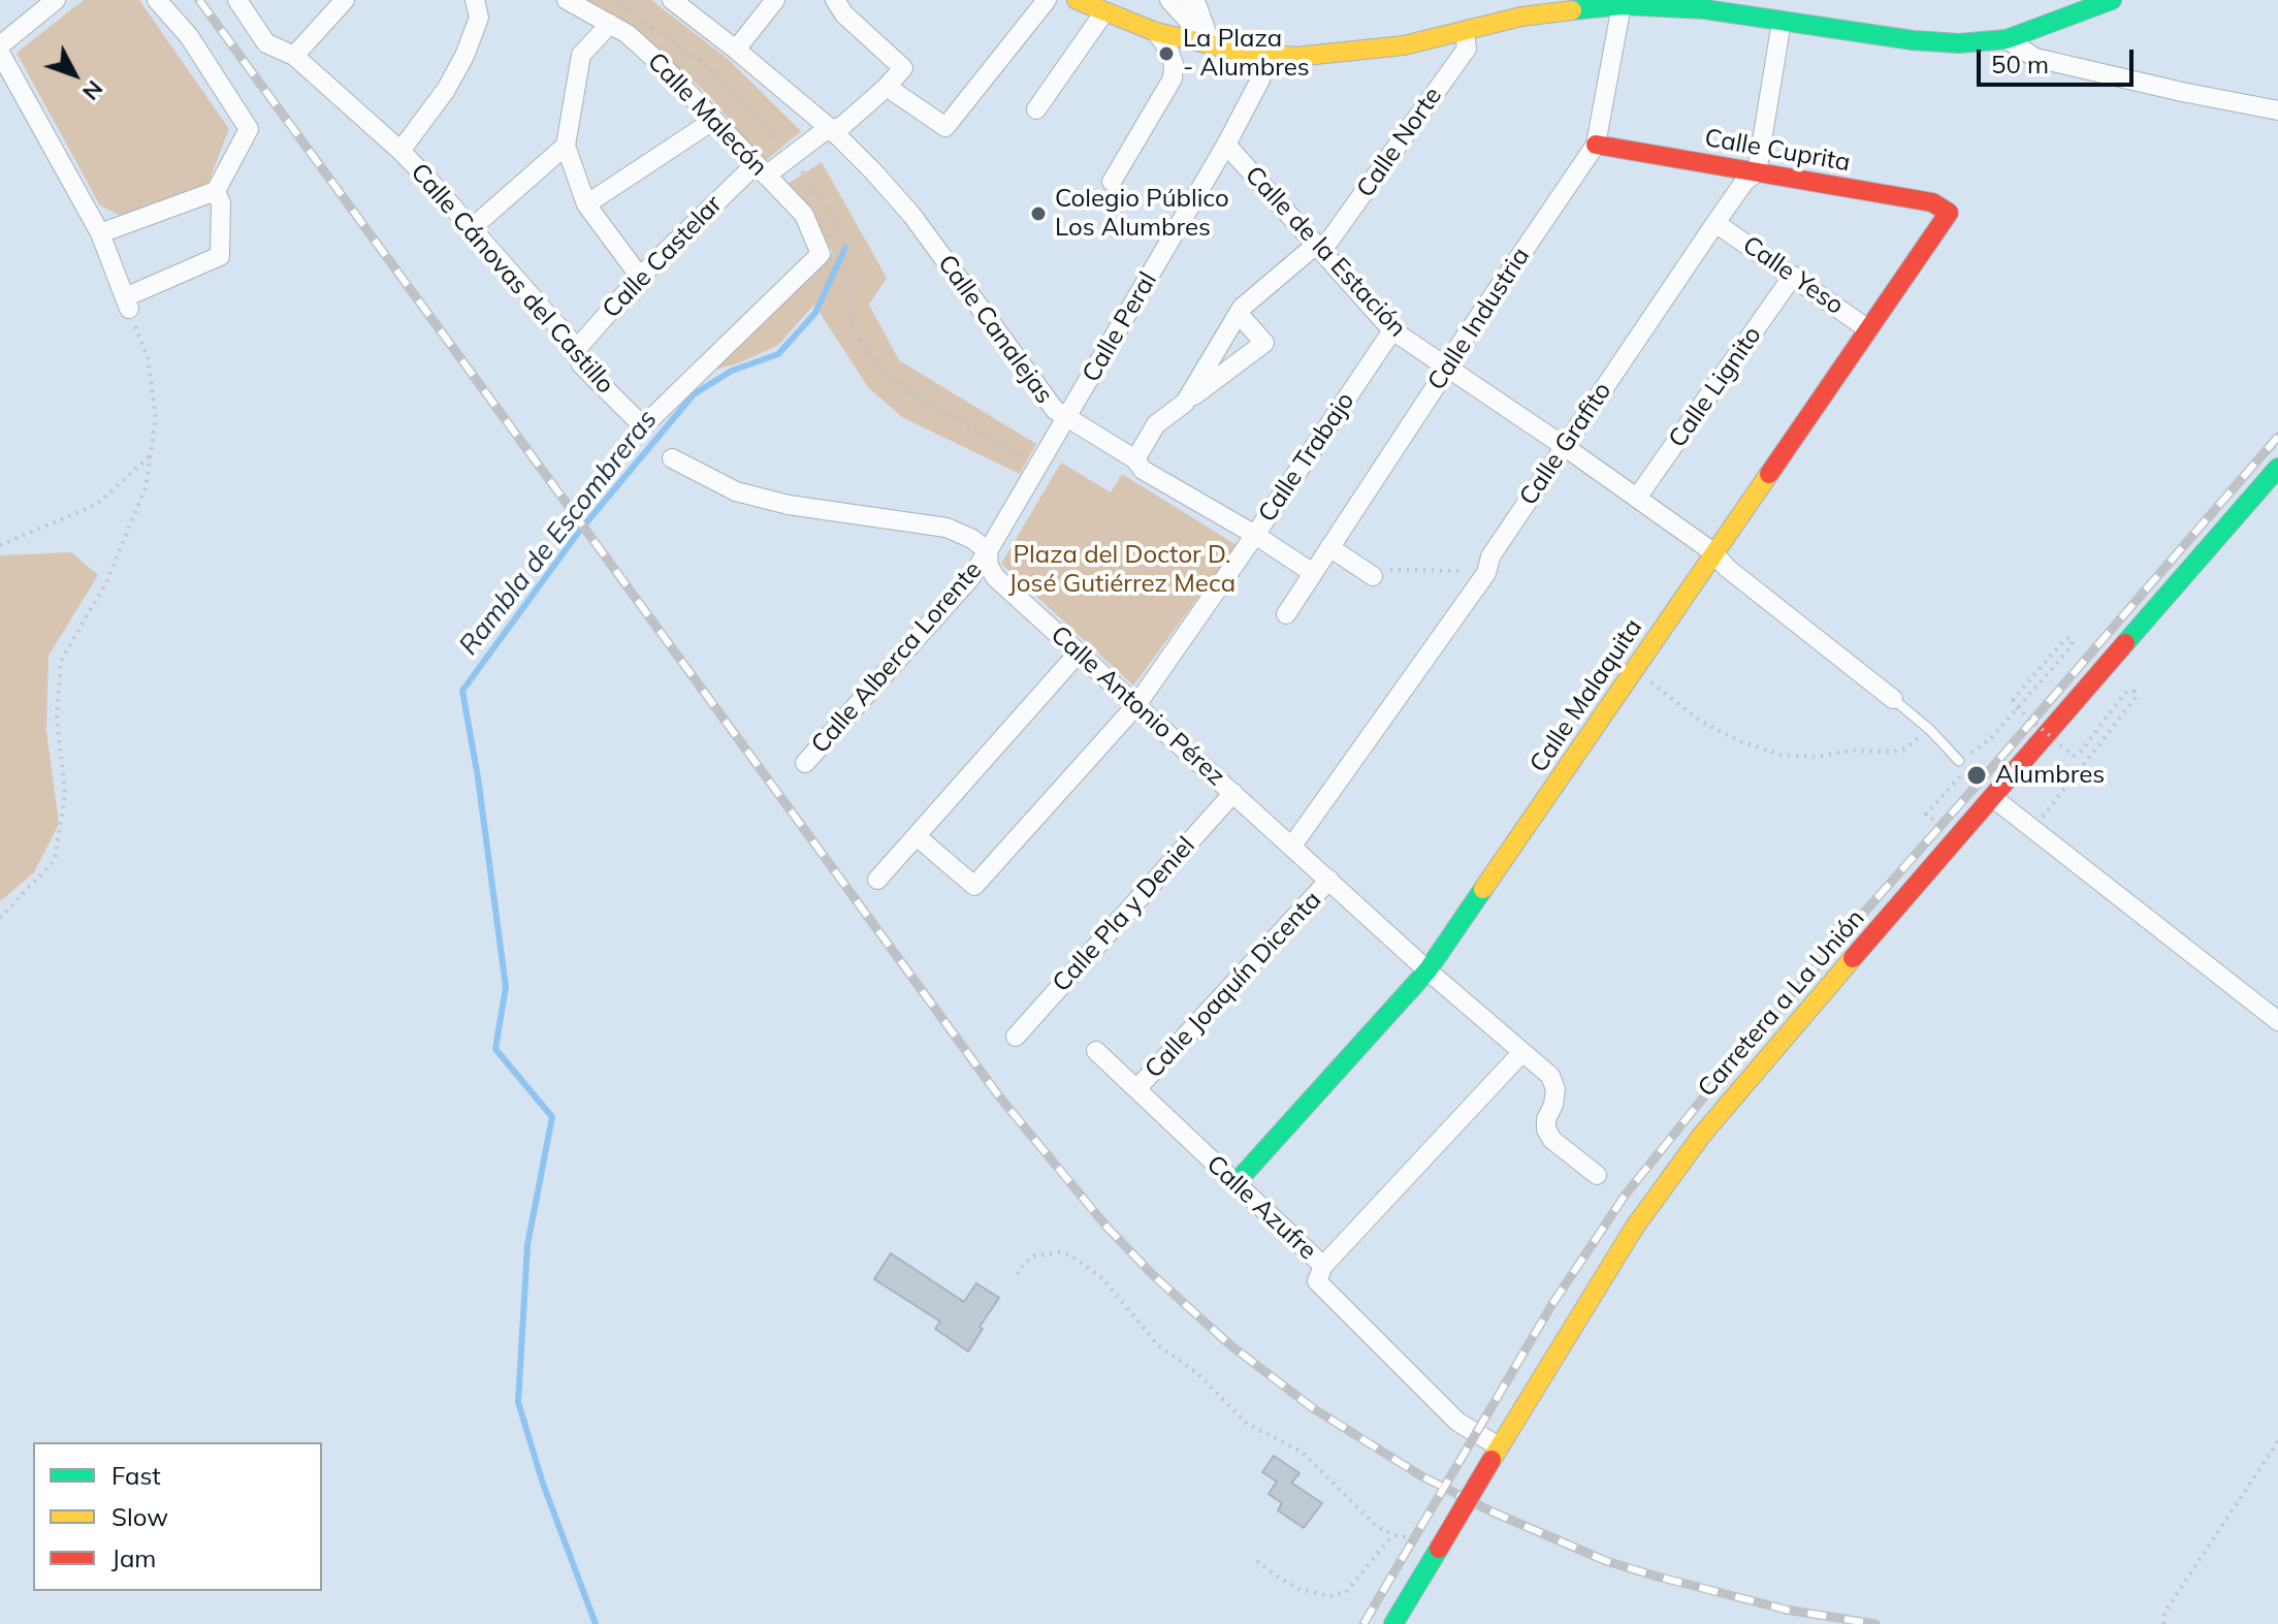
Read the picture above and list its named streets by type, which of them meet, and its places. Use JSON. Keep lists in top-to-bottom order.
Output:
{
  "streets": {
    "street": [
      "Calle Malecón",
      "Calle Norte",
      "Calle Cuprita",
      "Calle de la Estación",
      "Calle Castelar",
      "Calle Yeso",
      "Calle Cánovas del Castillo",
      "Calle Industria",
      "Calle Peral",
      "Calle Canalejas",
      "Calle Lignito",
      "Calle Grafito",
      "Calle Trabajo",
      "Calle Alberca Lorente",
      "Calle Malaquita",
      "Calle Antonio Pérez",
      "Calle Pla y Deniel",
      "Calle Joaquín Dicenta",
      "Carretera a La Unión",
      "Calle Azufre"
    ]
  },
  "crossings": [
    ["Calle Malecón", "Calle Castelar"],
    ["Calle Malecón", "Calle Cánovas del Castillo"],
    ["Calle Norte", "Calle de la Estación"],
    ["Calle Cuprita", "Calle Industria"],
    ["Calle Cuprita", "Calle Grafito"],
    ["Calle Cuprita", "Calle Malaquita"],
    ["Calle de la Estación", "Calle Industria"],
    ["Calle de la Estación", "Calle Peral"],
    ["Calle de la Estación", "Calle Lignito"],
    ["Calle de la Estación", "Calle Grafito"],
    ["Calle de la Estación", "Calle Trabajo"],
    ["Calle de la Estación", "Calle Malaquita"],
    ["Calle Castelar", "Calle Cánovas del Castillo"],
    ["Calle Castelar", "Calle Canalejas"],
    ["Calle Yeso", "Calle Lignito"],
    ["Calle Yeso", "Calle Grafito"],
    ["Calle Yeso", "Calle Malaquita"],
    ["Calle Industria", "Calle Canalejas"],
    ["Calle Peral", "Calle Canalejas"],
    ["Calle Peral", "Calle Alberca Lorente"],
    ["Calle Peral", "Calle Antonio Pérez"],
    ["Calle Canalejas", "Calle Trabajo"],
    ["Calle Grafito", "Calle Antonio Pérez"],
    ["Calle Trabajo", "Calle Antonio Pérez"],
    ["Calle Alberca Lorente", "Calle Antonio Pérez"],
    ["Calle Malaquita", "Calle Antonio Pérez"],
    ["Calle Malaquita", "Calle Azufre"],
    ["Calle Antonio Pérez", "Calle Pla y Deniel"],
    ["Calle Antonio Pérez", "Calle Joaquín Dicenta"],
    ["Calle Antonio Pérez", "Calle Azufre"],
    ["Calle Joaquín Dicenta", "Calle Azufre"]
  ],
  "water": ["Rambla de Escombreras"],
  "parks": ["Plaza del Doctor D. José Gutiérrez Meca"],
  "places": ["La Plaza - Alumbres", "Colegio Público Los Alumbres", "Alumbres"],
  "legend": ["Fast", "Slow", "Jam"],
  "scale_bar": "50 m",
  "north": "bottom right"
}
